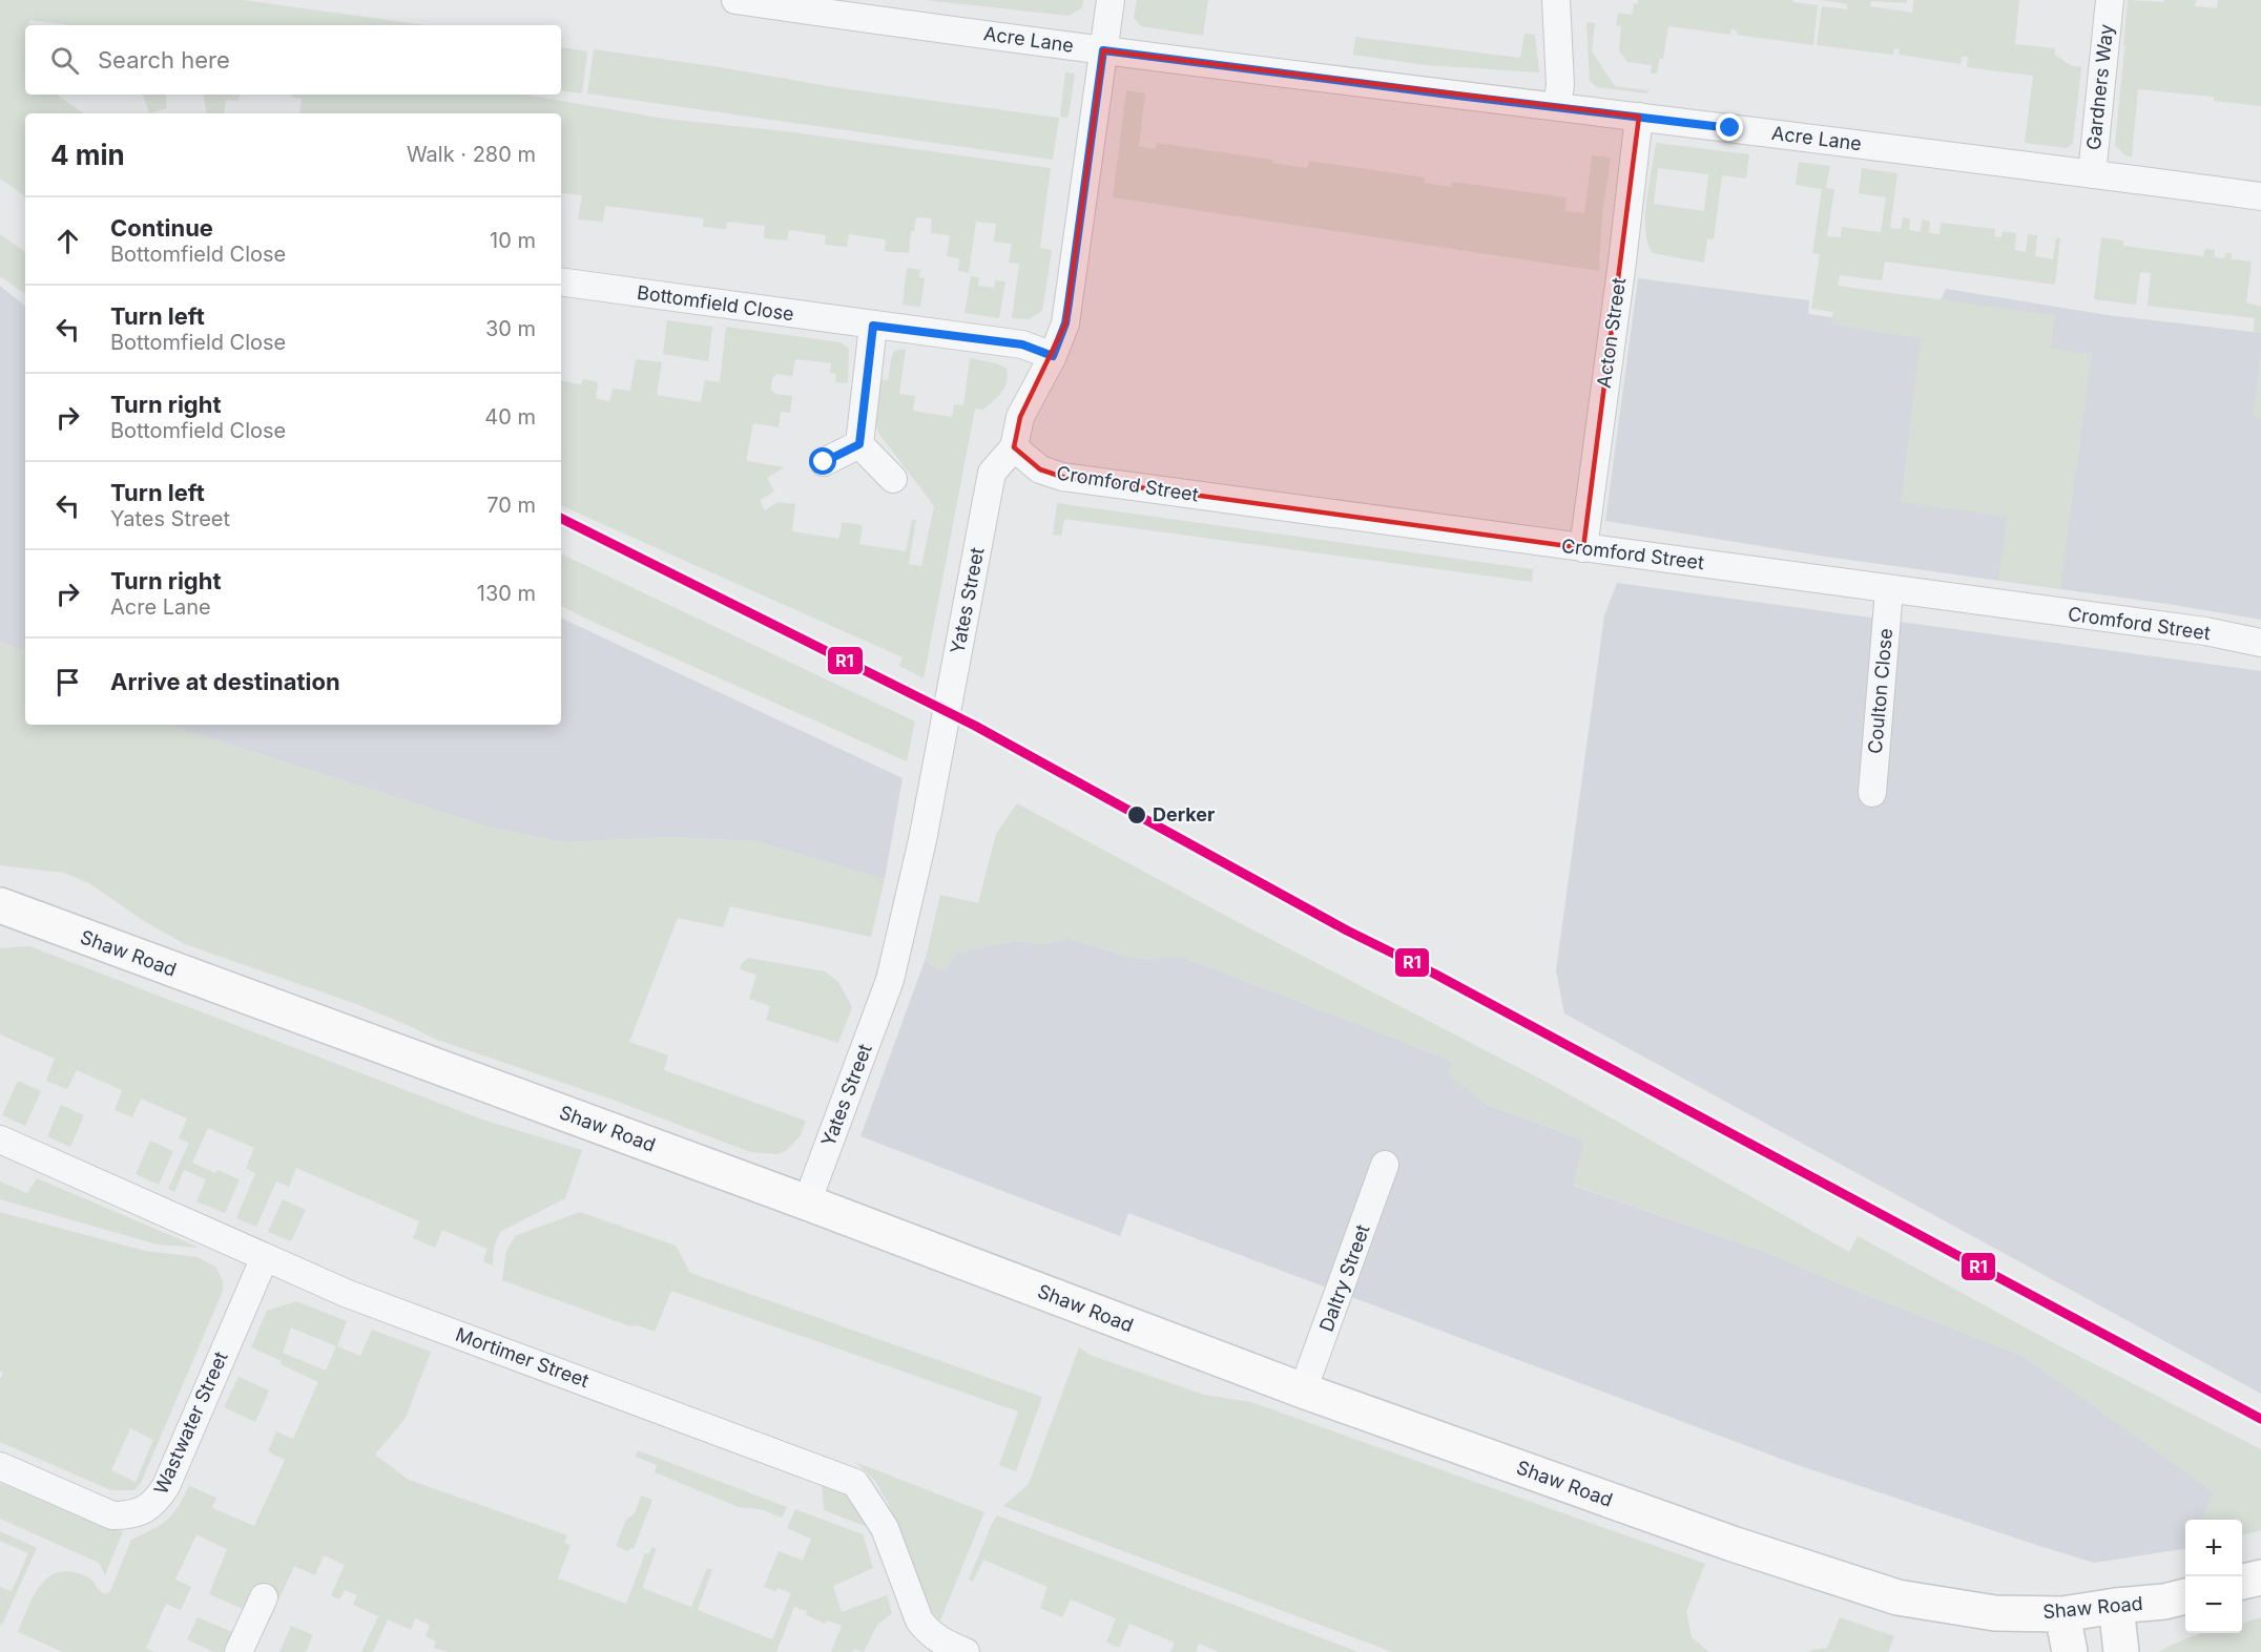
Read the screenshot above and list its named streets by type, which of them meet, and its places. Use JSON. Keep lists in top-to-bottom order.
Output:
{
  "streets": {
    "main road": ["Shaw Road"],
    "street": [
      "Acre Lane",
      "Gardners Way",
      "Bottomfield Close",
      "Acton Street",
      "Cromford Street",
      "Yates Street",
      "Coulton Close",
      "Daltry Street",
      "Mortimer Street",
      "Wastwater Street"
    ]
  },
  "crossings": [
    ["Acre Lane", "Gardners Way"],
    ["Acre Lane", "Acton Street"],
    ["Acre Lane", "Yates Street"],
    ["Bottomfield Close", "Yates Street"],
    ["Acton Street", "Cromford Street"],
    ["Cromford Street", "Yates Street"],
    ["Cromford Street", "Coulton Close"],
    ["Yates Street", "Shaw Road"],
    ["Shaw Road", "Daltry Street"],
    ["Mortimer Street", "Wastwater Street"]
  ],
  "places": ["Derker"],
  "lines": ["transit line R1"],
  "page": {
    "search": "Search here",
    "heading": ["4 min", "Walk · 280 m"],
    "list": [
      ["Continue", "Bottomfield Close", "10 m"],
      ["Turn left", "Bottomfield Close", "30 m"],
      ["Turn right", "Bottomfield Close", "40 m"],
      ["Turn left", "Yates Street", "70 m"],
      ["Turn right", "Acre Lane", "130 m"],
      "Arrive at destination"
    ],
    "map_buttons": ["+", "−"]
  }
}
